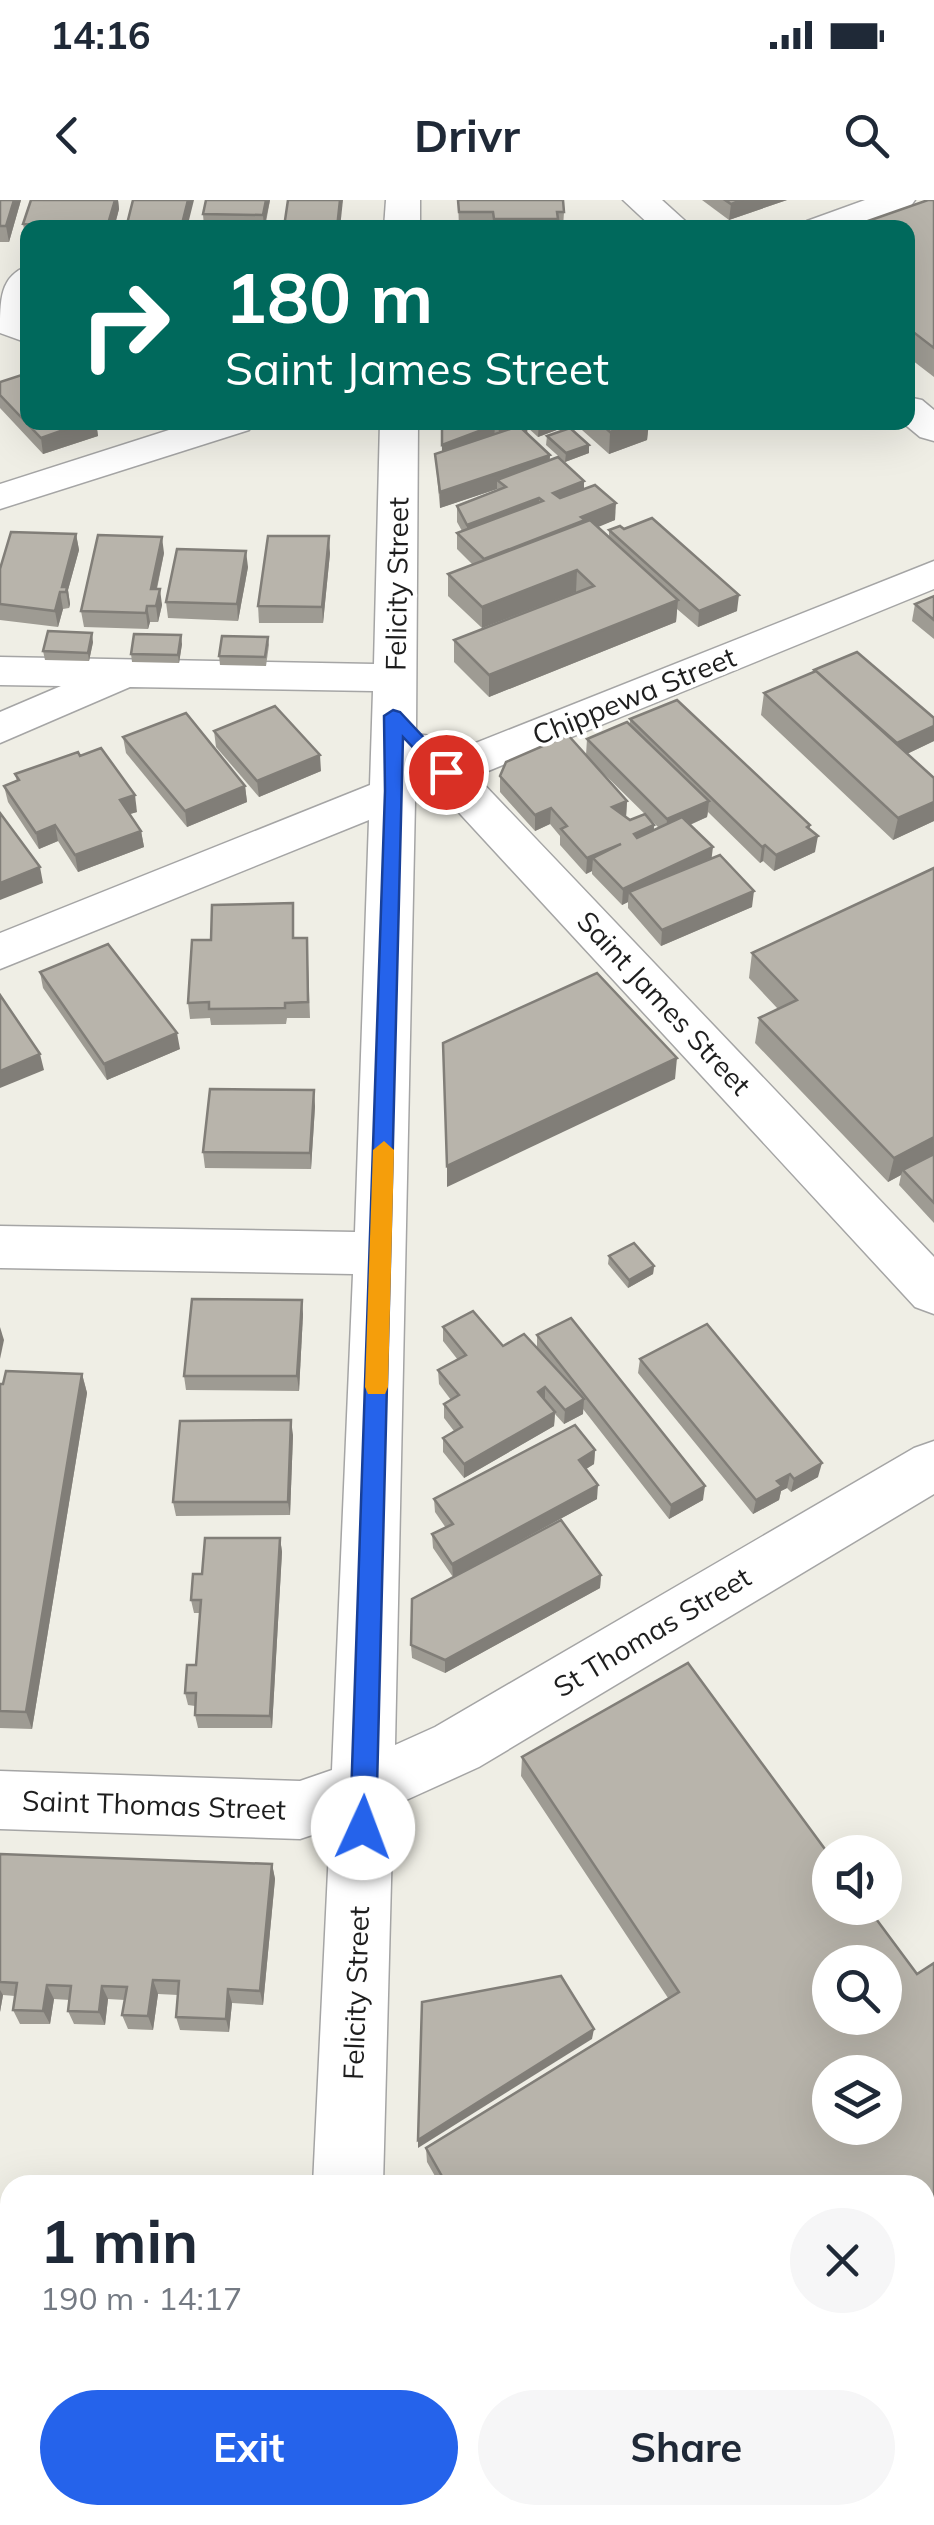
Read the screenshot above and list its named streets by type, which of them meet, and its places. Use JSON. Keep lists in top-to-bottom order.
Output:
{
  "streets": {
    "street": [
      "Felicity Street",
      "Chippewa Street",
      "Saint James Street",
      "St Thomas Street",
      "Saint Thomas Street"
    ]
  },
  "crossings": [
    ["Felicity Street", "Chippewa Street"],
    ["Felicity Street", "Saint James Street"],
    ["Felicity Street", "St Thomas Street"],
    ["Felicity Street", "Saint Thomas Street"],
    ["Chippewa Street", "Saint James Street"],
    ["St Thomas Street", "Saint Thomas Street"]
  ],
  "page": {
    "status": "14:16",
    "header": "Drivr",
    "turn": ["180 m", "Saint James Street"],
    "heading": ["1 min", "190 m · 14:17"],
    "buttons": ["Exit", "Share"]
  }
}
